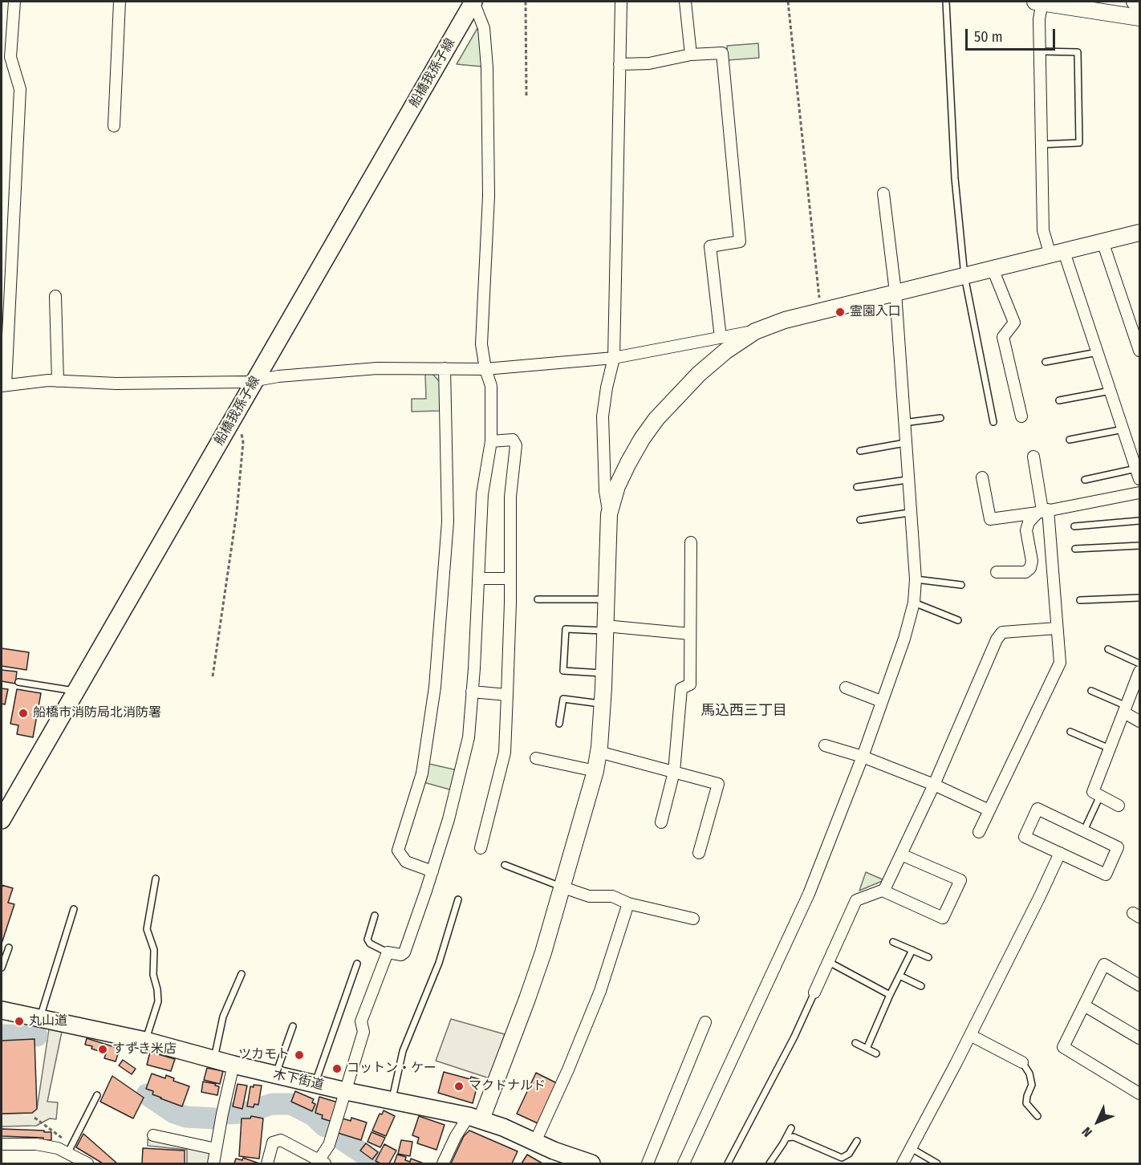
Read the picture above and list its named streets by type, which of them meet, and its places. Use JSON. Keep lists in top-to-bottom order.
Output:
{
  "streets": {
    "main road": ["船橋我孫子線", "木下街道"]
  },
  "districts": ["馬込西三丁目"],
  "places": [
    "霊園入口",
    "船橋市消防局北消防署",
    "丸山道",
    "すずき米店",
    "ツカモト",
    "コットン・ケー",
    "マクドナルド"
  ],
  "scale_bar": "50 m",
  "north": "bottom left"
}
